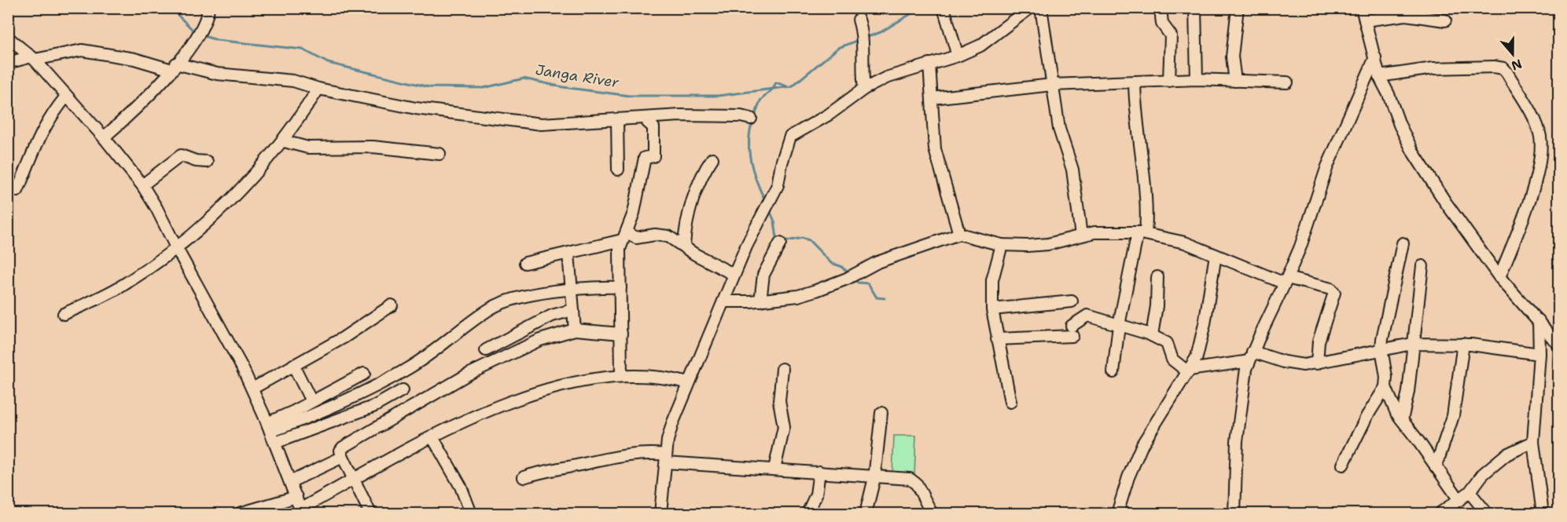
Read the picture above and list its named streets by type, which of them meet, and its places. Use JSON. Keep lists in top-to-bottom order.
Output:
{
  "water": ["Janga River"],
  "north": "bottom"
}
